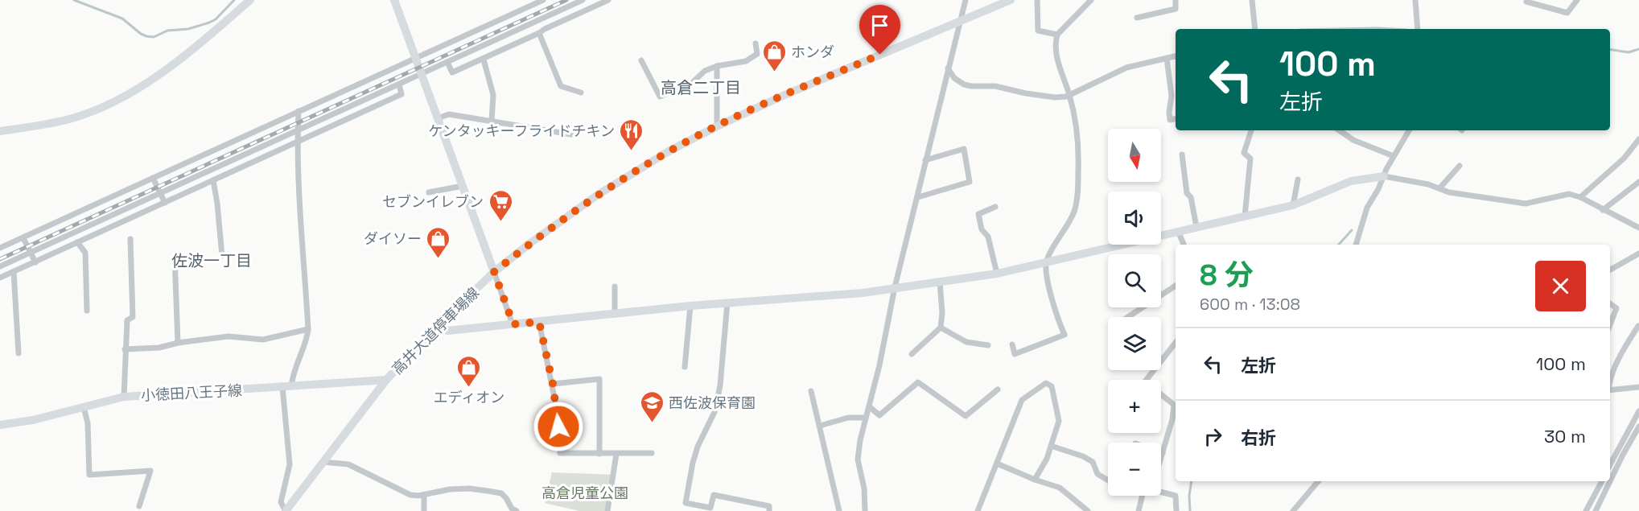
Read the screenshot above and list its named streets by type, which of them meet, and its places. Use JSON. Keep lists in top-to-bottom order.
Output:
{
  "streets": {
    "street": ["高井大道停車場線", "小徳田八王子線"]
  },
  "crossings": [
    ["高井大道停車場線", "小徳田八王子線"]
  ],
  "districts": ["高倉二丁目", "佐波一丁目"],
  "parks": ["高倉児童公園"],
  "places": {
    "shop": ["ホンダ", "ダイソー", "エディオン"],
    "restaurant": ["ケンタッキーフライドチキン"],
    "supermarket": ["セブンイレブン"],
    "school or university": ["西佐波保育園"]
  },
  "north": "bottom",
  "page": {
    "turn": ["100 m", "左折"],
    "map_buttons": ["+", "−"],
    "heading": ["8 分", "600 m · 13:08"],
    "list": [
      {
        "name": "左折",
        "value": "100 m"
      },
      {
        "name": "右折",
        "value": "30 m"
      }
    ]
  }
}
